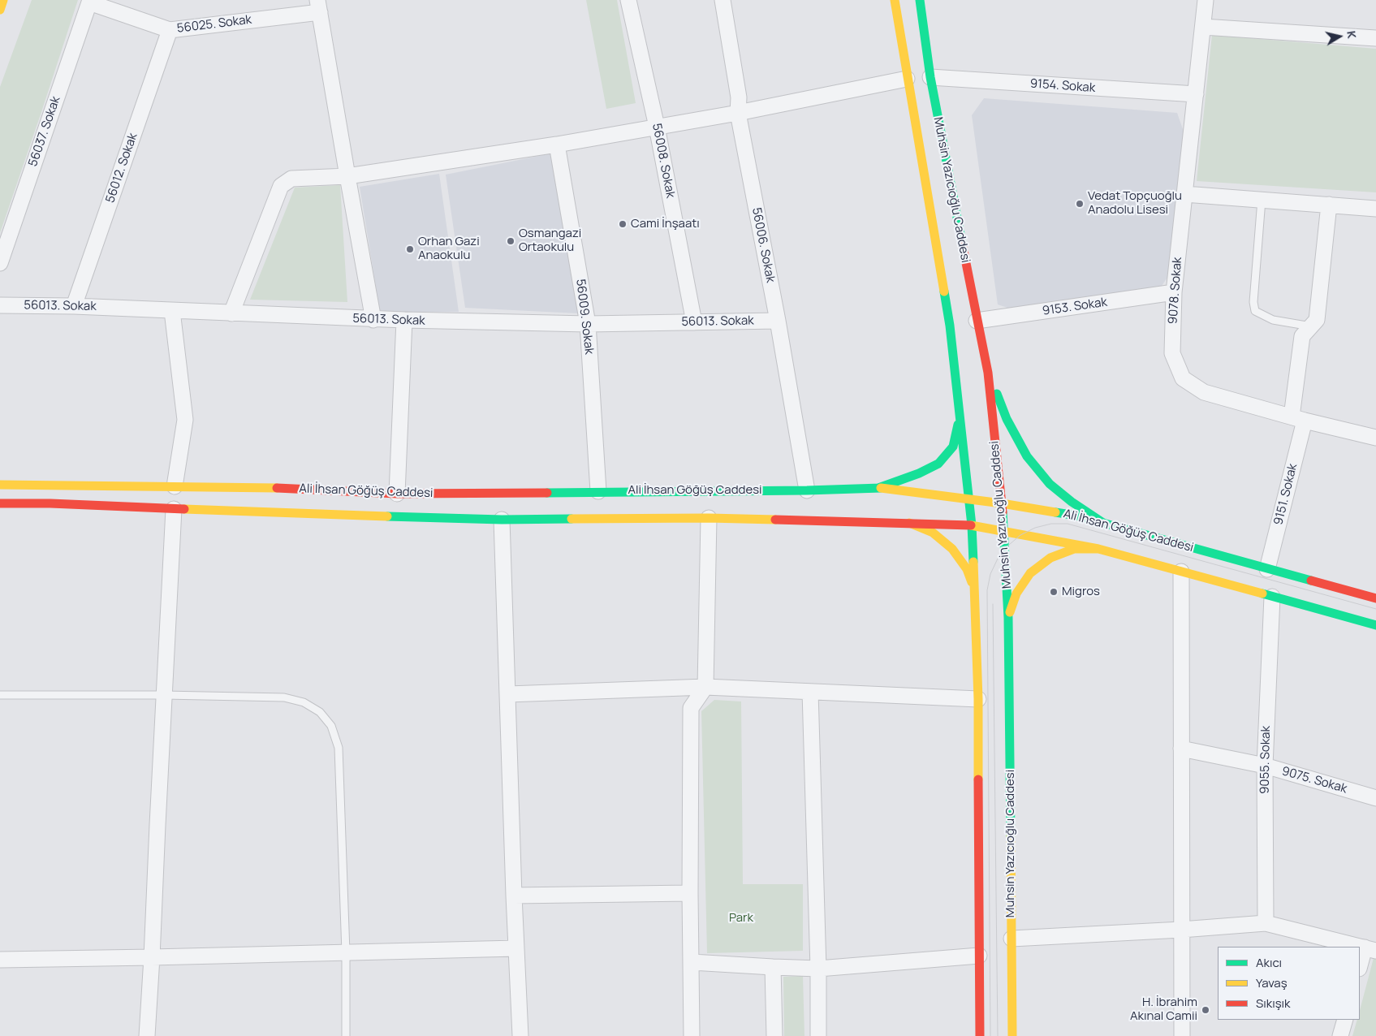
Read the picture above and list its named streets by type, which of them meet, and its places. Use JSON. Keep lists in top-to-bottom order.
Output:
{
  "streets": {
    "main road": ["Muhsin Yazıcıoğlu Caddesi", "Ali İhsan Göğüş Caddesi"],
    "street": [
      "56025. Sokak",
      "9154. Sokak",
      "56037. Sokak",
      "56008. Sokak",
      "56012. Sokak",
      "56006. Sokak",
      "9078. Sokak",
      "56013. Sokak",
      "9153. Sokak",
      "56009. Sokak",
      "9151. Sokak",
      "9055. Sokak",
      "9075. Sokak"
    ]
  },
  "crossings": [
    ["56025. Sokak", "56037. Sokak"],
    ["56025. Sokak", "56012. Sokak"],
    ["9154. Sokak", "Muhsin Yazıcıoğlu Caddesi"],
    ["9154. Sokak", "9078. Sokak"],
    ["56008. Sokak", "56013. Sokak"],
    ["56012. Sokak", "56013. Sokak"],
    ["Muhsin Yazıcıoğlu Caddesi", "9153. Sokak"],
    ["Muhsin Yazıcıoğlu Caddesi", "Ali İhsan Göğüş Caddesi"],
    ["56006. Sokak", "56013. Sokak"],
    ["56006. Sokak", "Ali İhsan Göğüş Caddesi"],
    ["9078. Sokak", "9153. Sokak"],
    ["9078. Sokak", "9151. Sokak"],
    ["56013. Sokak", "56009. Sokak"],
    ["56009. Sokak", "Ali İhsan Göğüş Caddesi"],
    ["Ali İhsan Göğüş Caddesi", "9151. Sokak"],
    ["Ali İhsan Göğüş Caddesi", "9055. Sokak"],
    ["9055. Sokak", "9075. Sokak"]
  ],
  "parks": ["Park"],
  "places": [
    "Vedat Topçuoğlu Anadolu Lisesi",
    "Cami İnşaatı",
    "Osmangazi Ortaokulu",
    "Orhan Gazi Anaokulu",
    "Migros",
    "H. İbrahim Akınal Camii"
  ],
  "legend": ["Akıcı", "Yavaş", "Sıkışık"],
  "north": "right"
}
